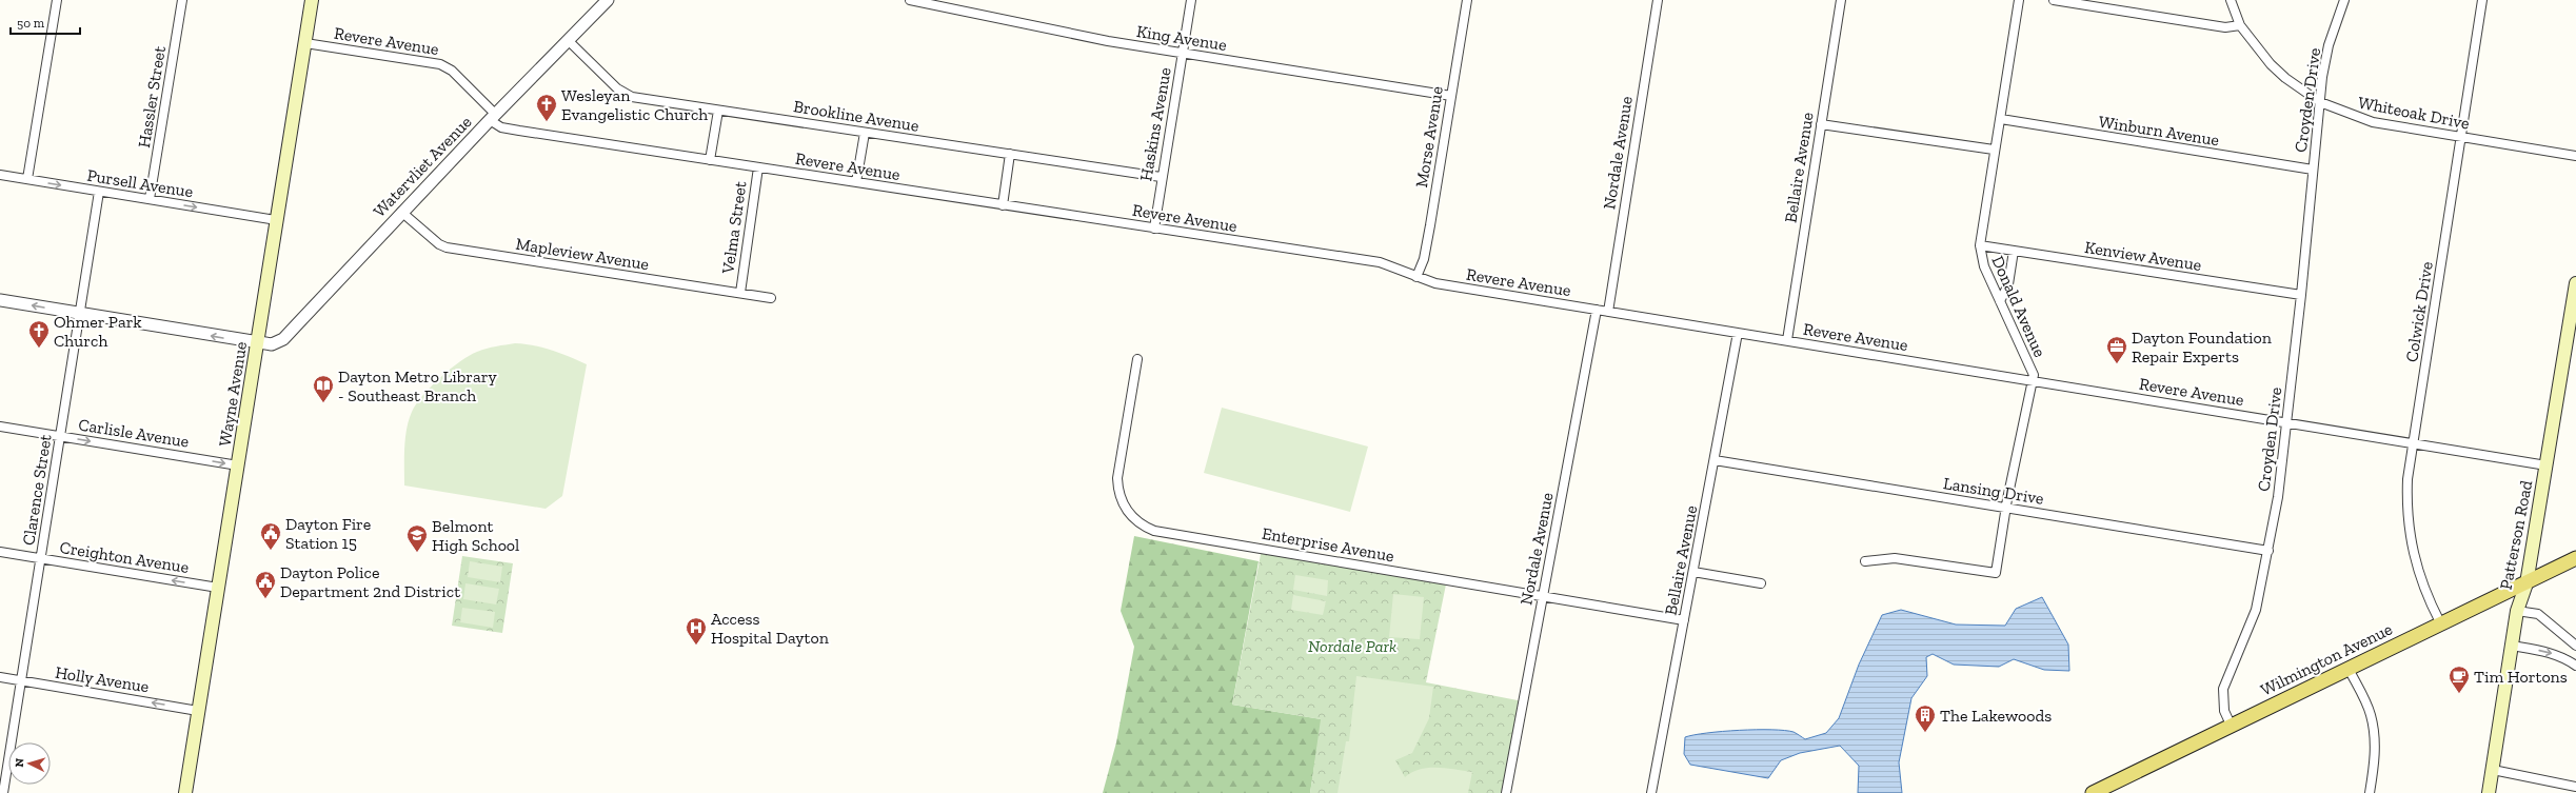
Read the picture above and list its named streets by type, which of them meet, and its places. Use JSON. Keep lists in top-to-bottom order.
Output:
{
  "streets": {
    "main road": ["Wayne Avenue", "Patterson Road", "Wilmington Avenue"],
    "street": [
      "King Avenue",
      "Revere Avenue",
      "Hassler Street",
      "Croyden Drive",
      "Whiteoak Drive",
      "Brookline Avenue",
      "Haskins Avenue",
      "Winburn Avenue",
      "Morse Avenue",
      "Nordale Avenue",
      "Watervliet Avenue",
      "Bellaire Avenue",
      "Pursell Avenue",
      "Velma Street",
      "Mapleview Avenue",
      "Kenview Avenue",
      "Donald Avenue",
      "Colwick Drive",
      "Carlisle Avenue",
      "Clarence Street",
      "Lansing Drive",
      "Enterprise Avenue",
      "Creighton Avenue",
      "Holly Avenue"
    ]
  },
  "crossings": [
    ["King Avenue", "Haskins Avenue"],
    ["King Avenue", "Morse Avenue"],
    ["Revere Avenue", "Croyden Drive"],
    ["Revere Avenue", "Haskins Avenue"],
    ["Revere Avenue", "Morse Avenue"],
    ["Revere Avenue", "Nordale Avenue"],
    ["Revere Avenue", "Watervliet Avenue"],
    ["Revere Avenue", "Bellaire Avenue"],
    ["Revere Avenue", "Velma Street"],
    ["Revere Avenue", "Donald Avenue"],
    ["Revere Avenue", "Colwick Drive"],
    ["Revere Avenue", "Wayne Avenue"],
    ["Revere Avenue", "Patterson Road"],
    ["Hassler Street", "Pursell Avenue"],
    ["Croyden Drive", "Whiteoak Drive"],
    ["Croyden Drive", "Winburn Avenue"],
    ["Croyden Drive", "Kenview Avenue"],
    ["Croyden Drive", "Lansing Drive"],
    ["Croyden Drive", "Wilmington Avenue"],
    ["Whiteoak Drive", "Colwick Drive"],
    ["Brookline Avenue", "Haskins Avenue"],
    ["Brookline Avenue", "Watervliet Avenue"],
    ["Winburn Avenue", "Donald Avenue"],
    ["Nordale Avenue", "Enterprise Avenue"],
    ["Watervliet Avenue", "Mapleview Avenue"],
    ["Watervliet Avenue", "Wayne Avenue"],
    ["Watervliet Avenue", "Clarence Street"],
    ["Bellaire Avenue", "Lansing Drive"],
    ["Bellaire Avenue", "Enterprise Avenue"],
    ["Pursell Avenue", "Wayne Avenue"],
    ["Pursell Avenue", "Clarence Street"],
    ["Velma Street", "Mapleview Avenue"],
    ["Kenview Avenue", "Donald Avenue"],
    ["Donald Avenue", "Lansing Drive"],
    ["Colwick Drive", "Wilmington Avenue"],
    ["Wayne Avenue", "Carlisle Avenue"],
    ["Wayne Avenue", "Creighton Avenue"],
    ["Wayne Avenue", "Holly Avenue"],
    ["Carlisle Avenue", "Clarence Street"],
    ["Clarence Street", "Creighton Avenue"],
    ["Clarence Street", "Holly Avenue"],
    ["Patterson Road", "Wilmington Avenue"]
  ],
  "one_way": [
    "Pursell Avenue",
    "Carlisle Avenue",
    "Creighton Avenue",
    "Holly Avenue"
  ],
  "parks": ["Nordale Park"],
  "places": {
    "church": ["Wesleyan Evangelistic Church", "Ohmer Park Church"],
    "office": ["Dayton Foundation Repair Experts"],
    "library": ["Dayton Metro Library - Southeast Branch"],
    "public building": ["Dayton Fire Station 15", "Dayton Police Department 2nd District"],
    "school or university": ["Belmont High School"],
    "hospital": ["Access Hospital Dayton"],
    "cafe": ["Tim Hortons"],
    "building": ["The Lakewoods"]
  },
  "scale_bar": "50 m",
  "north": "left"
}
